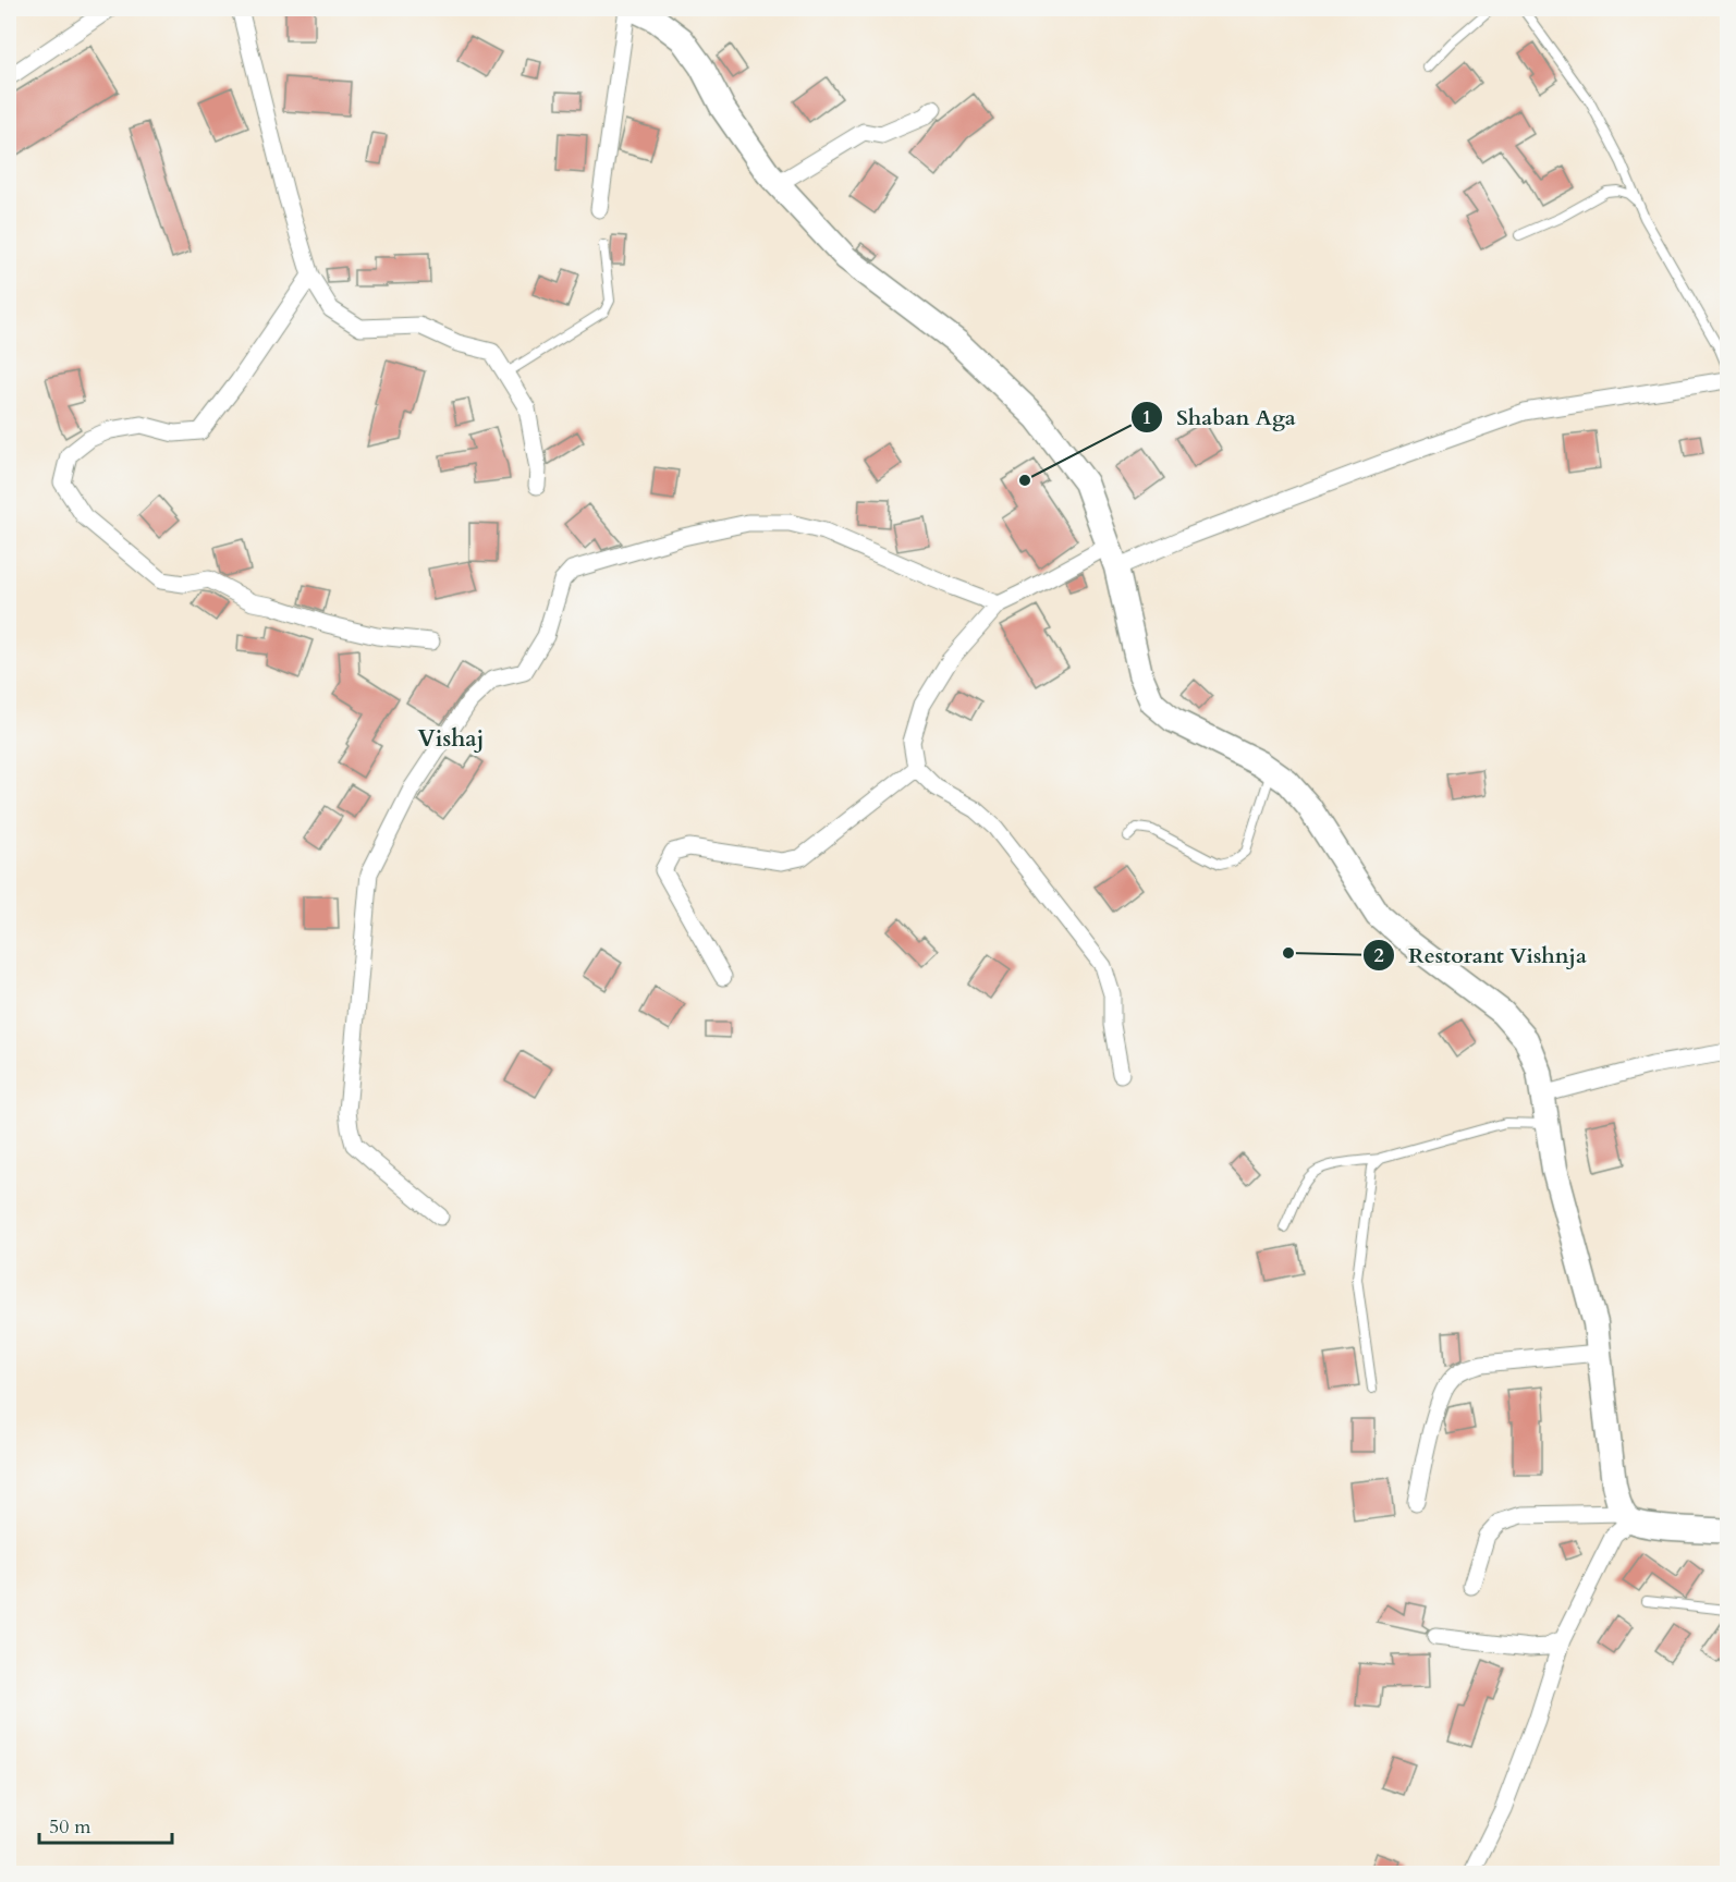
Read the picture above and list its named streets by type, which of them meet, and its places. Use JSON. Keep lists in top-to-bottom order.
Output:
{
  "districts": ["Vishaj"],
  "places": ["Shaban Aga", "Restorant Vishnja"],
  "scale_bar": "50 m"
}
